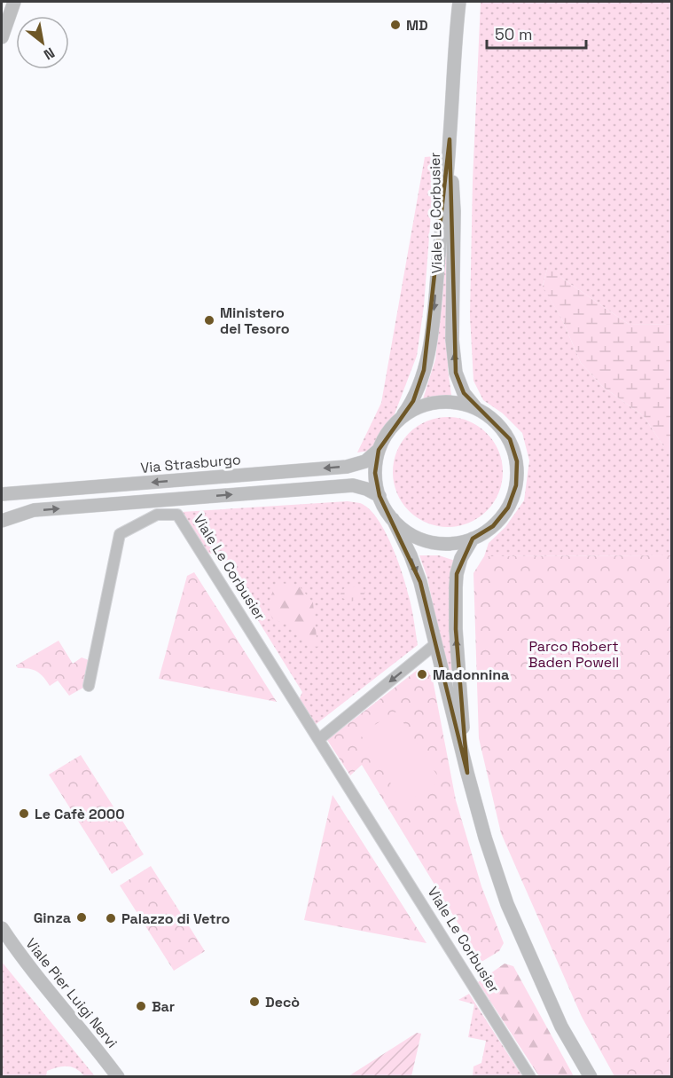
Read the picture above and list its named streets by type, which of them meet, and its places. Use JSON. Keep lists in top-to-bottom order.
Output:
{
  "streets": {
    "street": ["Viale Le Corbusier", "Via Strasburgo", "Viale Pier Luigi Nervi"]
  },
  "crossings": [
    ["Viale Le Corbusier", "Via Strasburgo"]
  ],
  "parks": ["Parco Robert Baden Powell"],
  "places": [
    "MD",
    "Ministero del Tesoro",
    "Madonnina",
    "Le Cafè 2000",
    "Ginza",
    "Palazzo di Vetro",
    "Decò",
    "Bar"
  ],
  "scale_bar": "50 m",
  "north": "bottom right"
}
